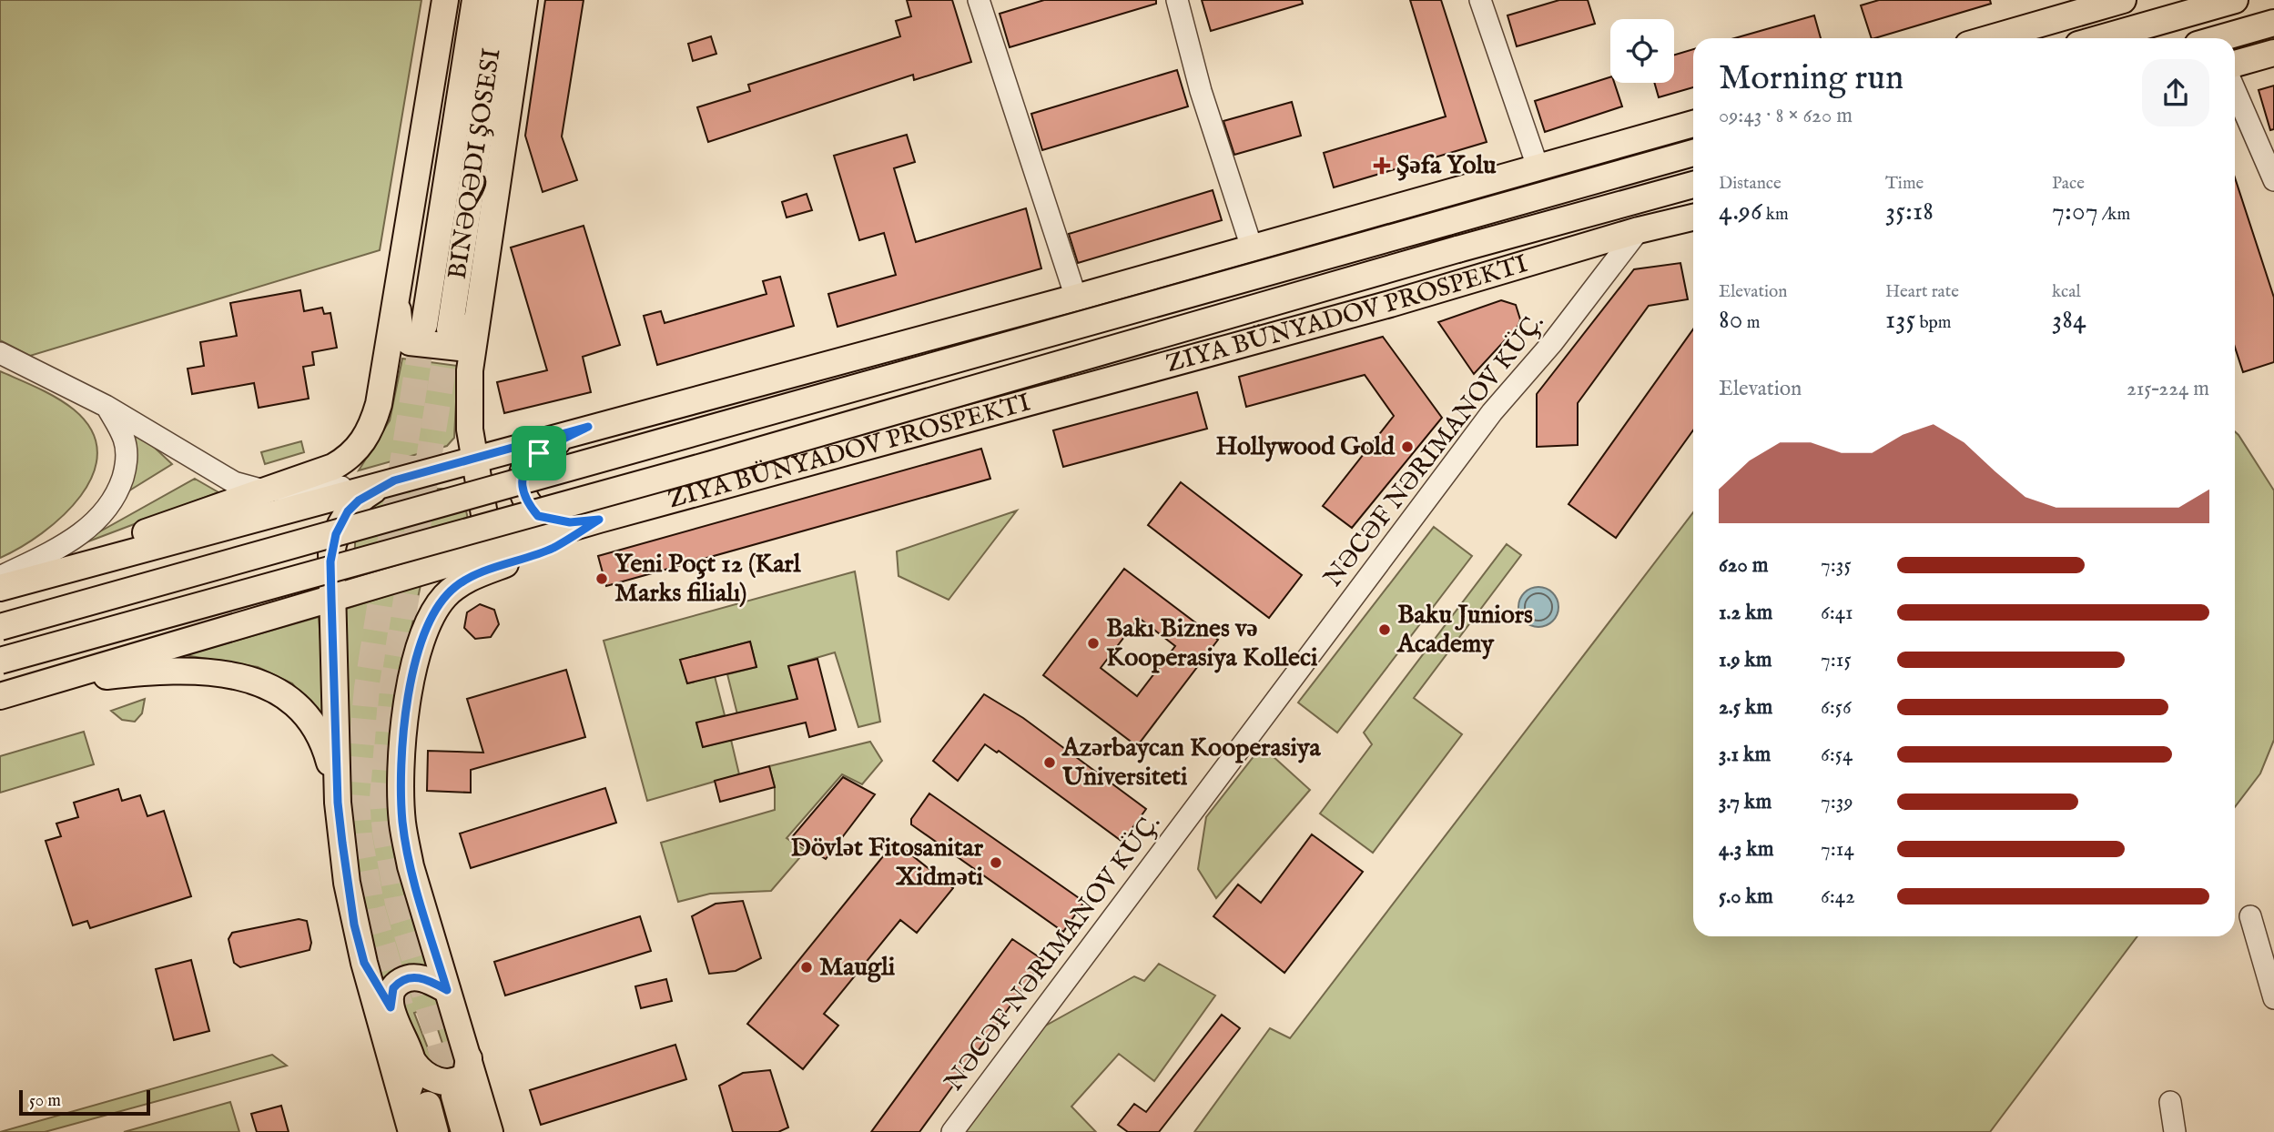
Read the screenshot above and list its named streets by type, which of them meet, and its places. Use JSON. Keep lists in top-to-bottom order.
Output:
{
  "streets": {
    "main road": ["BINƏQƏDI ŞOSESI", "ZIYA BÜNYADOV PROSPEKTI"],
    "street": ["NƏCƏF NƏRIMANOV KÜÇ."]
  },
  "crossings": [
    ["ZIYA BÜNYADOV PROSPEKTI", "NƏCƏF NƏRIMANOV KÜÇ."]
  ],
  "places": {
    "health": ["Şəfa Yolu"],
    "other": [
      "Hollywood Gold",
      "Yeni Poçt 12 (Karl Marks filialı)",
      "Baku Juniors Academy",
      "Bakı Biznes və Kooperasiya Kolleci",
      "Azərbaycan Kooperasiya Universiteti",
      "Dövlət Fitosanitar Xidməti",
      "Maugli"
    ]
  },
  "scale_bar": "50 m",
  "page": {
    "heading": ["Morning run", "09:43 · 8 × 620 m"],
    "stats": [
      ["Distance", "4.96 km"],
      ["Time", "35:18"],
      ["Pace", "7:07 /km"],
      ["Elevation", "80 m"],
      ["Heart rate", "135 bpm"],
      ["kcal", "384"]
    ],
    "chart": ["Elevation", "215–224 m"],
    "list": [
      {
        "name": "620 m",
        "note": "7:35"
      },
      {
        "name": "1.2 km",
        "note": "6:41"
      },
      {
        "name": "1.9 km",
        "note": "7:15"
      },
      {
        "name": "2.5 km",
        "note": "6:56"
      },
      {
        "name": "3.1 km",
        "note": "6:54"
      },
      {
        "name": "3.7 km",
        "note": "7:39"
      },
      {
        "name": "4.3 km",
        "note": "7:14"
      },
      {
        "name": "5.0 km",
        "note": "6:42"
      }
    ],
    "scale": "50 m"
  }
}
